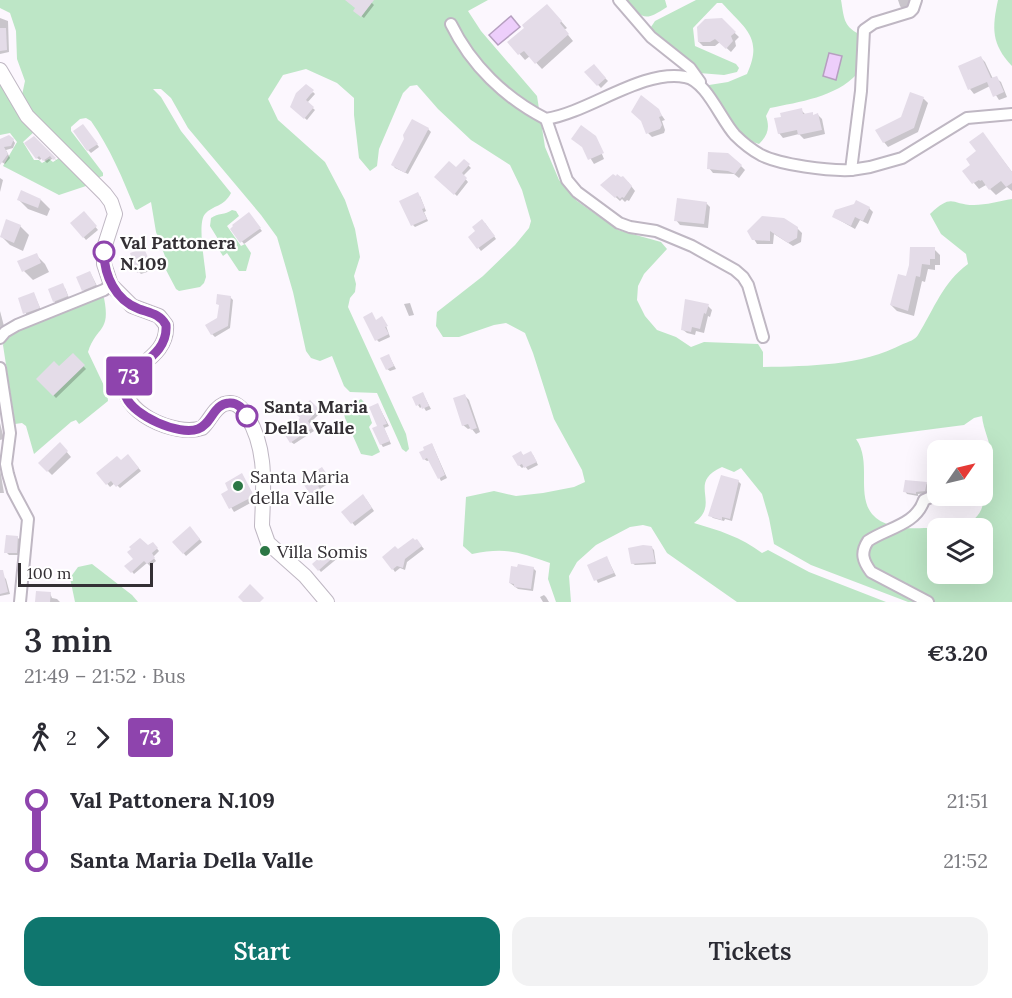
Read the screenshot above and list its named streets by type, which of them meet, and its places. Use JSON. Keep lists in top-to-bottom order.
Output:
{
  "places": [
    "Val Pattonera N.109",
    "Santa Maria Della Valle",
    "Santa Maria della Valle",
    "Villa Somis"
  ],
  "lines": ["bus line 73"],
  "scale_bar": "100 m",
  "north": "top right",
  "page": {
    "on_map": "73",
    "scale": "100 m",
    "heading": ["3 min", "21:49 – 21:52 · Bus", "€3.20"],
    "legs": ["2", "73"],
    "list": [
      {
        "name": "Val Pattonera N.109",
        "value": "21:51"
      },
      {
        "name": "Santa Maria Della Valle",
        "value": "21:52"
      }
    ],
    "buttons": ["Start", "Tickets"]
  }
}
